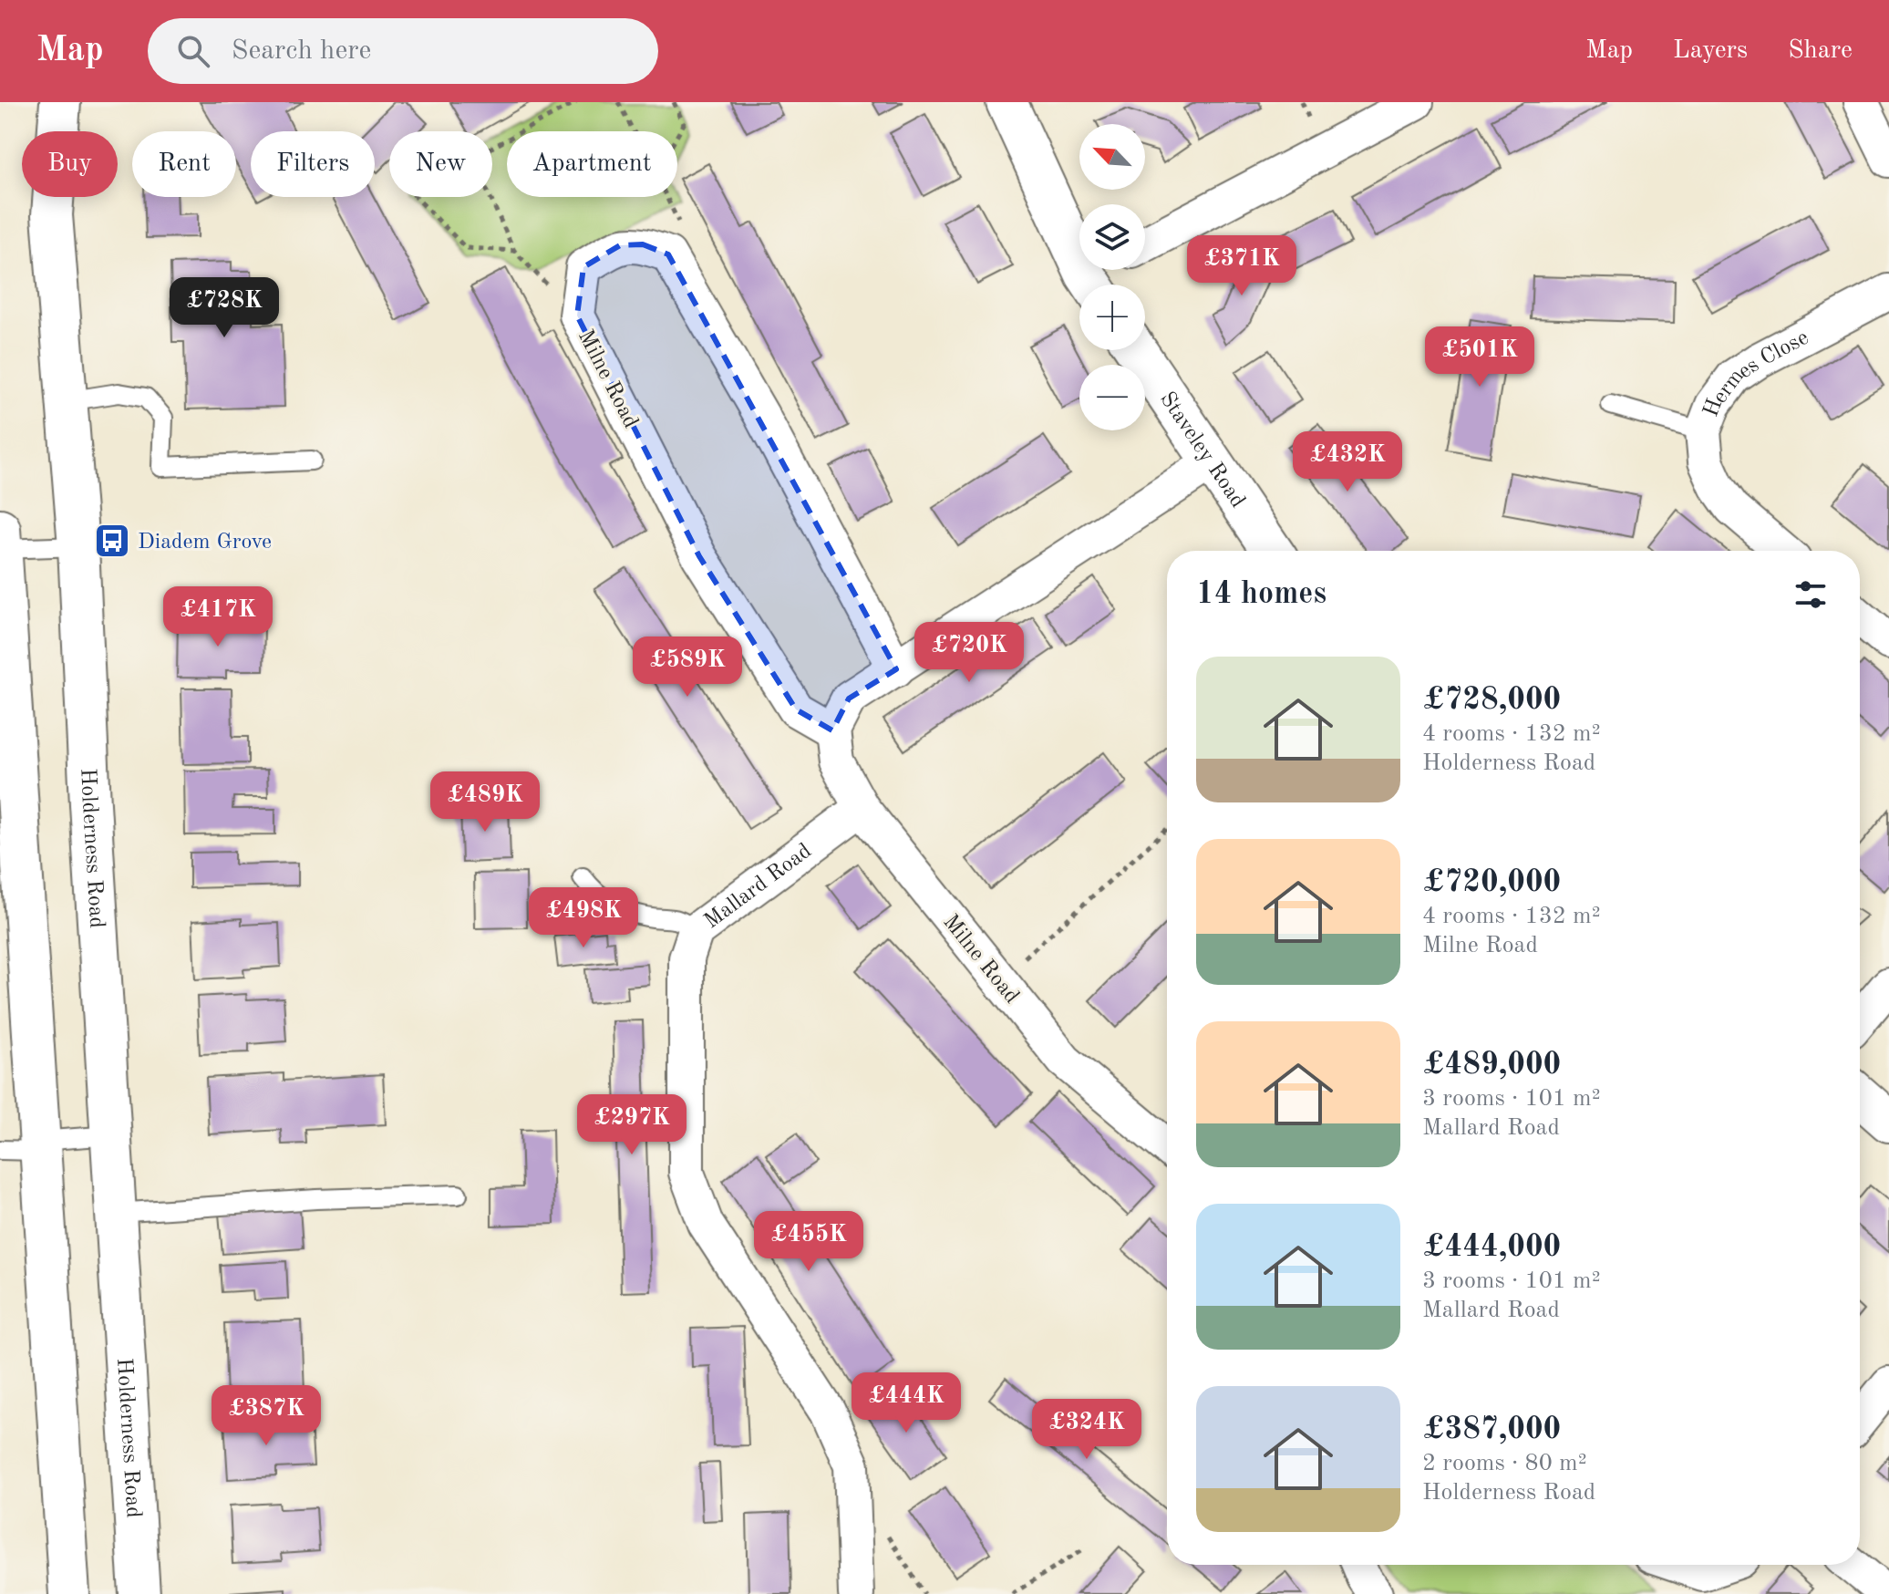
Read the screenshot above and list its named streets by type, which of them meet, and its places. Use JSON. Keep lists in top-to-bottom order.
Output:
{
  "streets": {
    "main road": ["Staveley Road", "Holderness Road"],
    "street": ["Hermes Close", "Milne Road", "Mallard Road"]
  },
  "crossings": [
    ["Milne Road", "Mallard Road"]
  ],
  "places": {
    "bus stop": ["Diadem Grove"]
  },
  "north": "top left",
  "page": {
    "header": "Map",
    "search": "Search here",
    "nav": ["Map", "Layers", "Share"],
    "map_buttons": ["+", "−"],
    "chip": [
      "Buy",
      "Rent",
      "Filters",
      "New",
      "Apartment"
    ],
    "price": [
      "£371K",
      "£728K",
      "£501K",
      "£432K",
      "£417K",
      "£720K",
      "£589K",
      "£489K",
      "£498K",
      "£297K",
      "£455K",
      "£444K",
      "£387K",
      "£324K"
    ],
    "heading": "14 homes",
    "list": [
      {
        "name": "£728,000",
        "note": "4 rooms · 132 m² · Holderness Road"
      },
      {
        "name": "£720,000",
        "note": "4 rooms · 132 m² · Milne Road"
      },
      {
        "name": "£489,000",
        "note": "3 rooms · 101 m² · Mallard Road"
      },
      {
        "name": "£444,000",
        "note": "3 rooms · 101 m² · Mallard Road"
      },
      {
        "name": "£387,000",
        "note": "2 rooms · 80 m² · Holderness Road"
      }
    ]
  }
}
